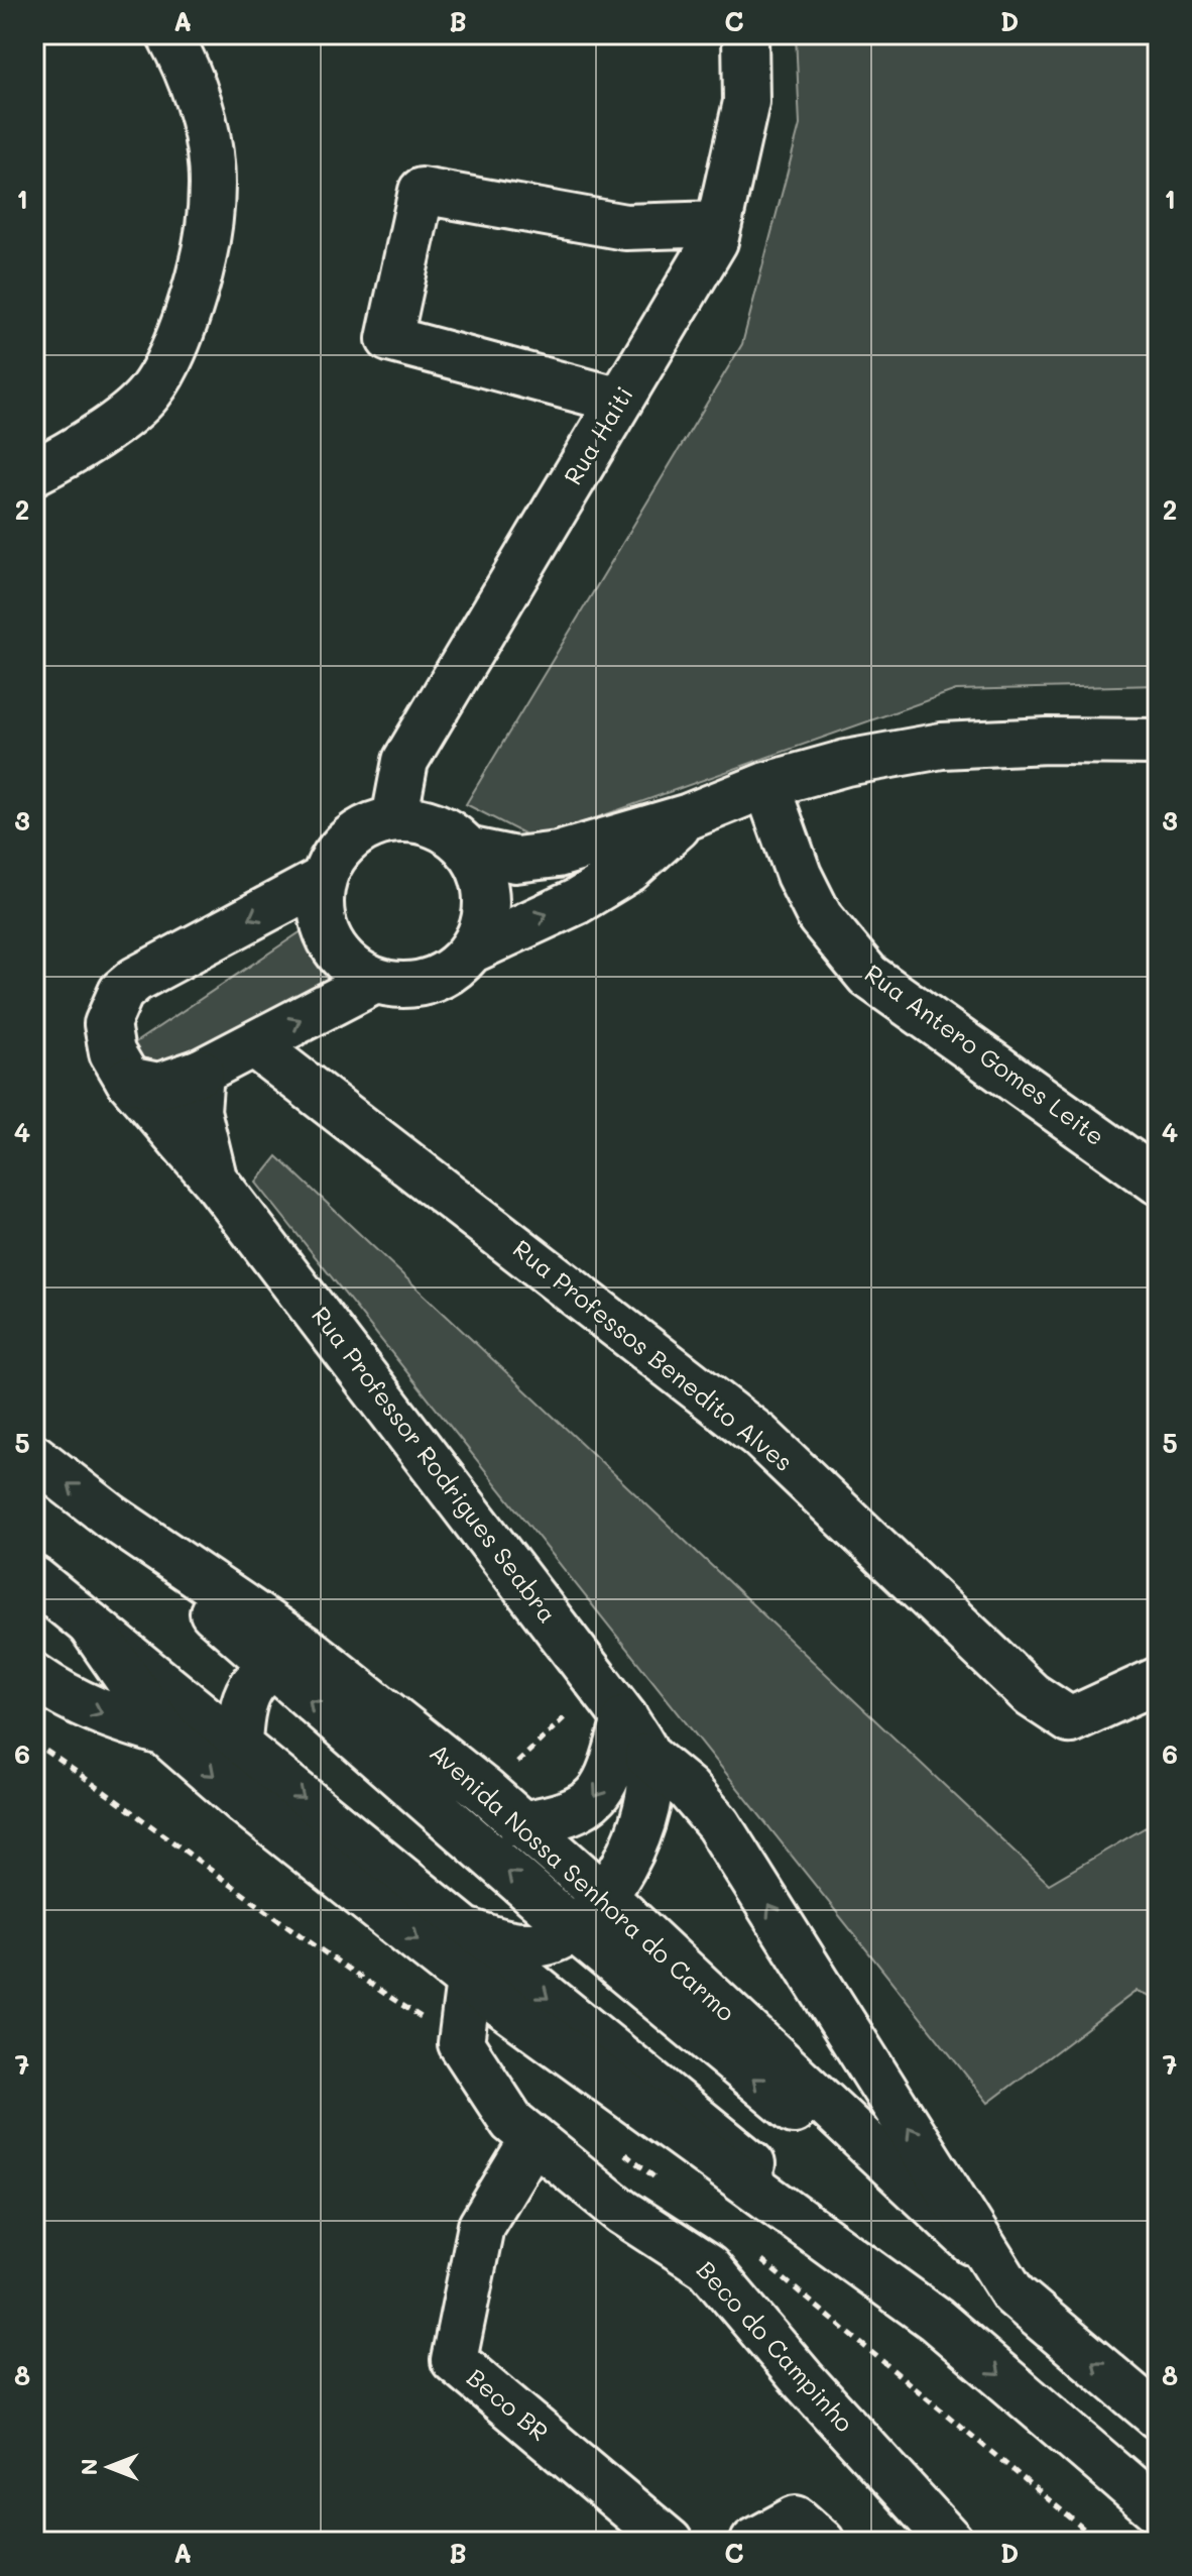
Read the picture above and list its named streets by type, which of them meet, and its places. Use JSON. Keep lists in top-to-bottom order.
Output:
{
  "streets": {
    "main road": [
      "Rua Haiti",
      "Rua Antero Gomes Leite",
      "Rua Professos Benedito Alves",
      "Rua Professor Rodrigues Seabra",
      "Avenida Nossa Senhora do Carmo",
      "Beco do Campinho",
      "Beco BR"
    ]
  },
  "crossings": [
    ["Rua Haiti", "Rua Professor Rodrigues Seabra"],
    ["Beco do Campinho", "Beco BR"]
  ],
  "north": "left",
  "grid": {
    "columns": [
      "A",
      "B",
      "C",
      "D"
    ],
    "rows": [
      "1",
      "2",
      "3",
      "4",
      "5",
      "6",
      "7",
      "8"
    ]
  }
}
